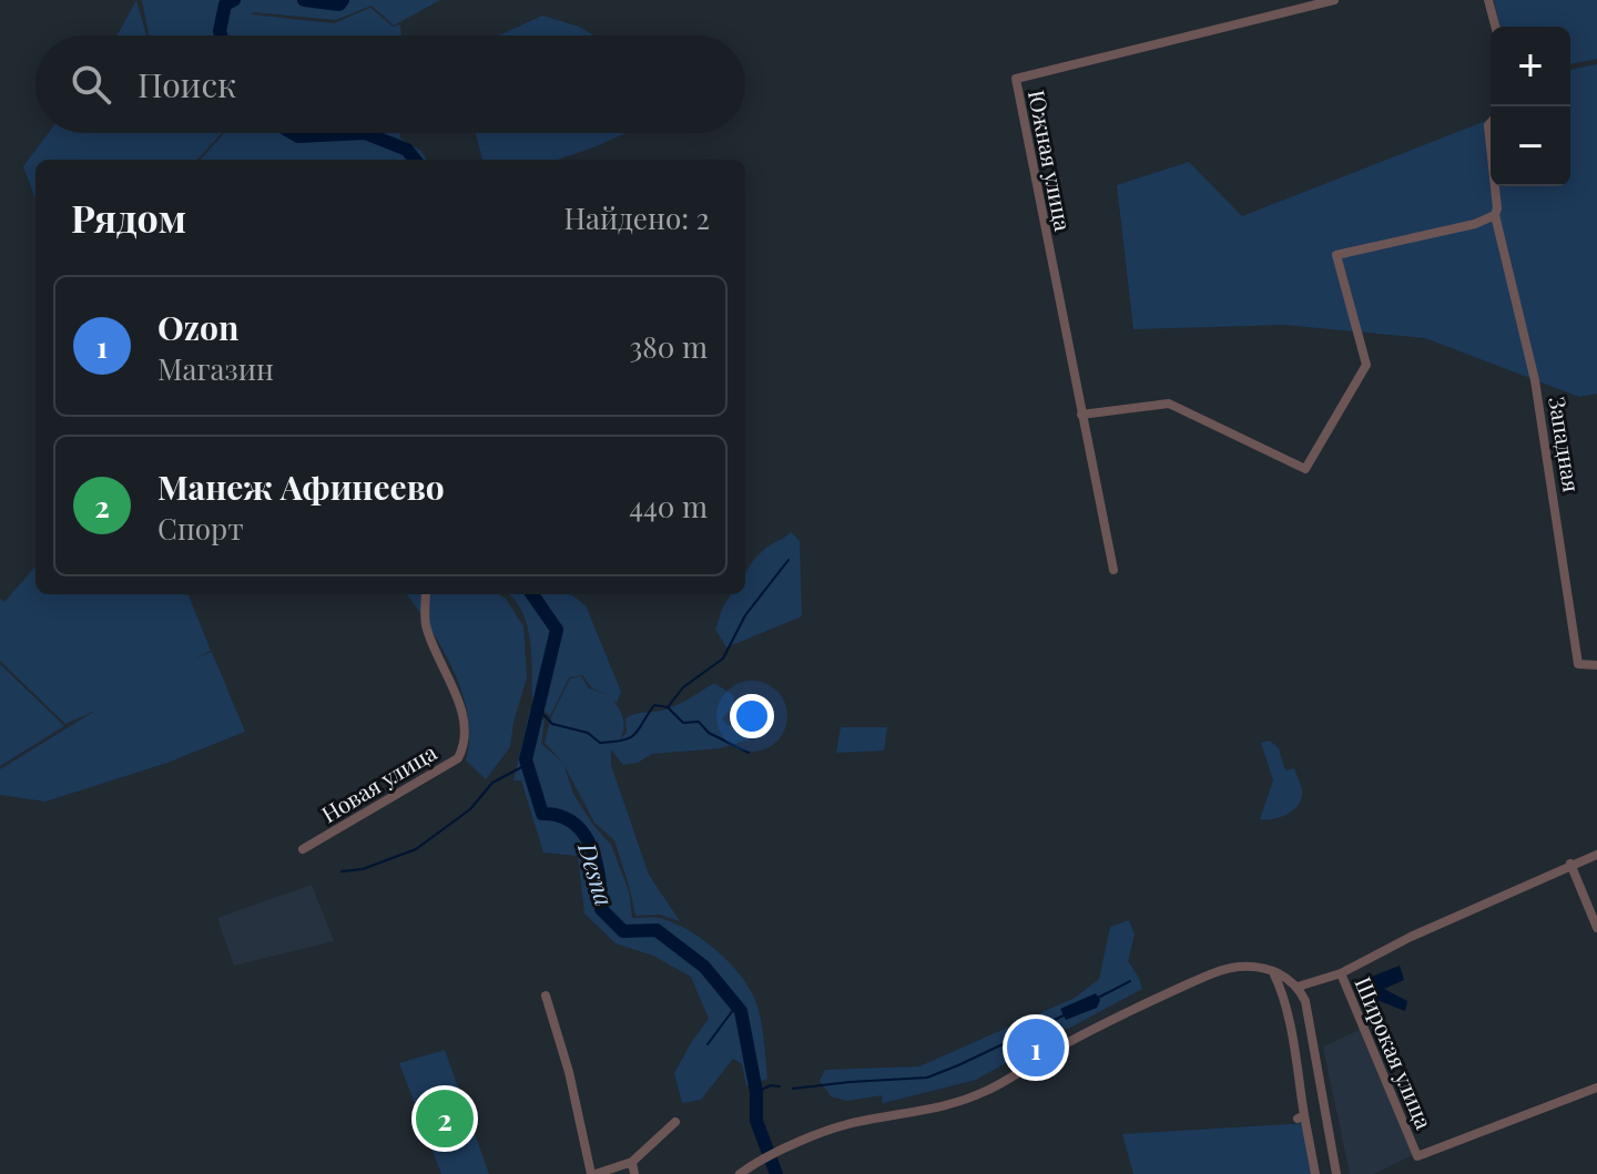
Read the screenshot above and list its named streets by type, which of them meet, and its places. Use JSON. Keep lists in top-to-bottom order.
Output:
{
  "streets": {
    "street": [
      "Южная улица",
      "Западная",
      "Новая улица",
      "Широкая улица"
    ]
  },
  "water": ["Desna"],
  "page": {
    "map_buttons": ["+", "−"],
    "search": "Поиск",
    "heading": ["Рядом", "Найдено: 2"],
    "list": [
      {
        "mark": "1",
        "name": "Ozon",
        "note": "Магазин",
        "value": "380 m"
      },
      {
        "mark": "2",
        "name": "Манеж Афинеево",
        "note": "Спорт",
        "value": "440 m"
      }
    ],
    "pins": ["1", "2"]
  }
}
